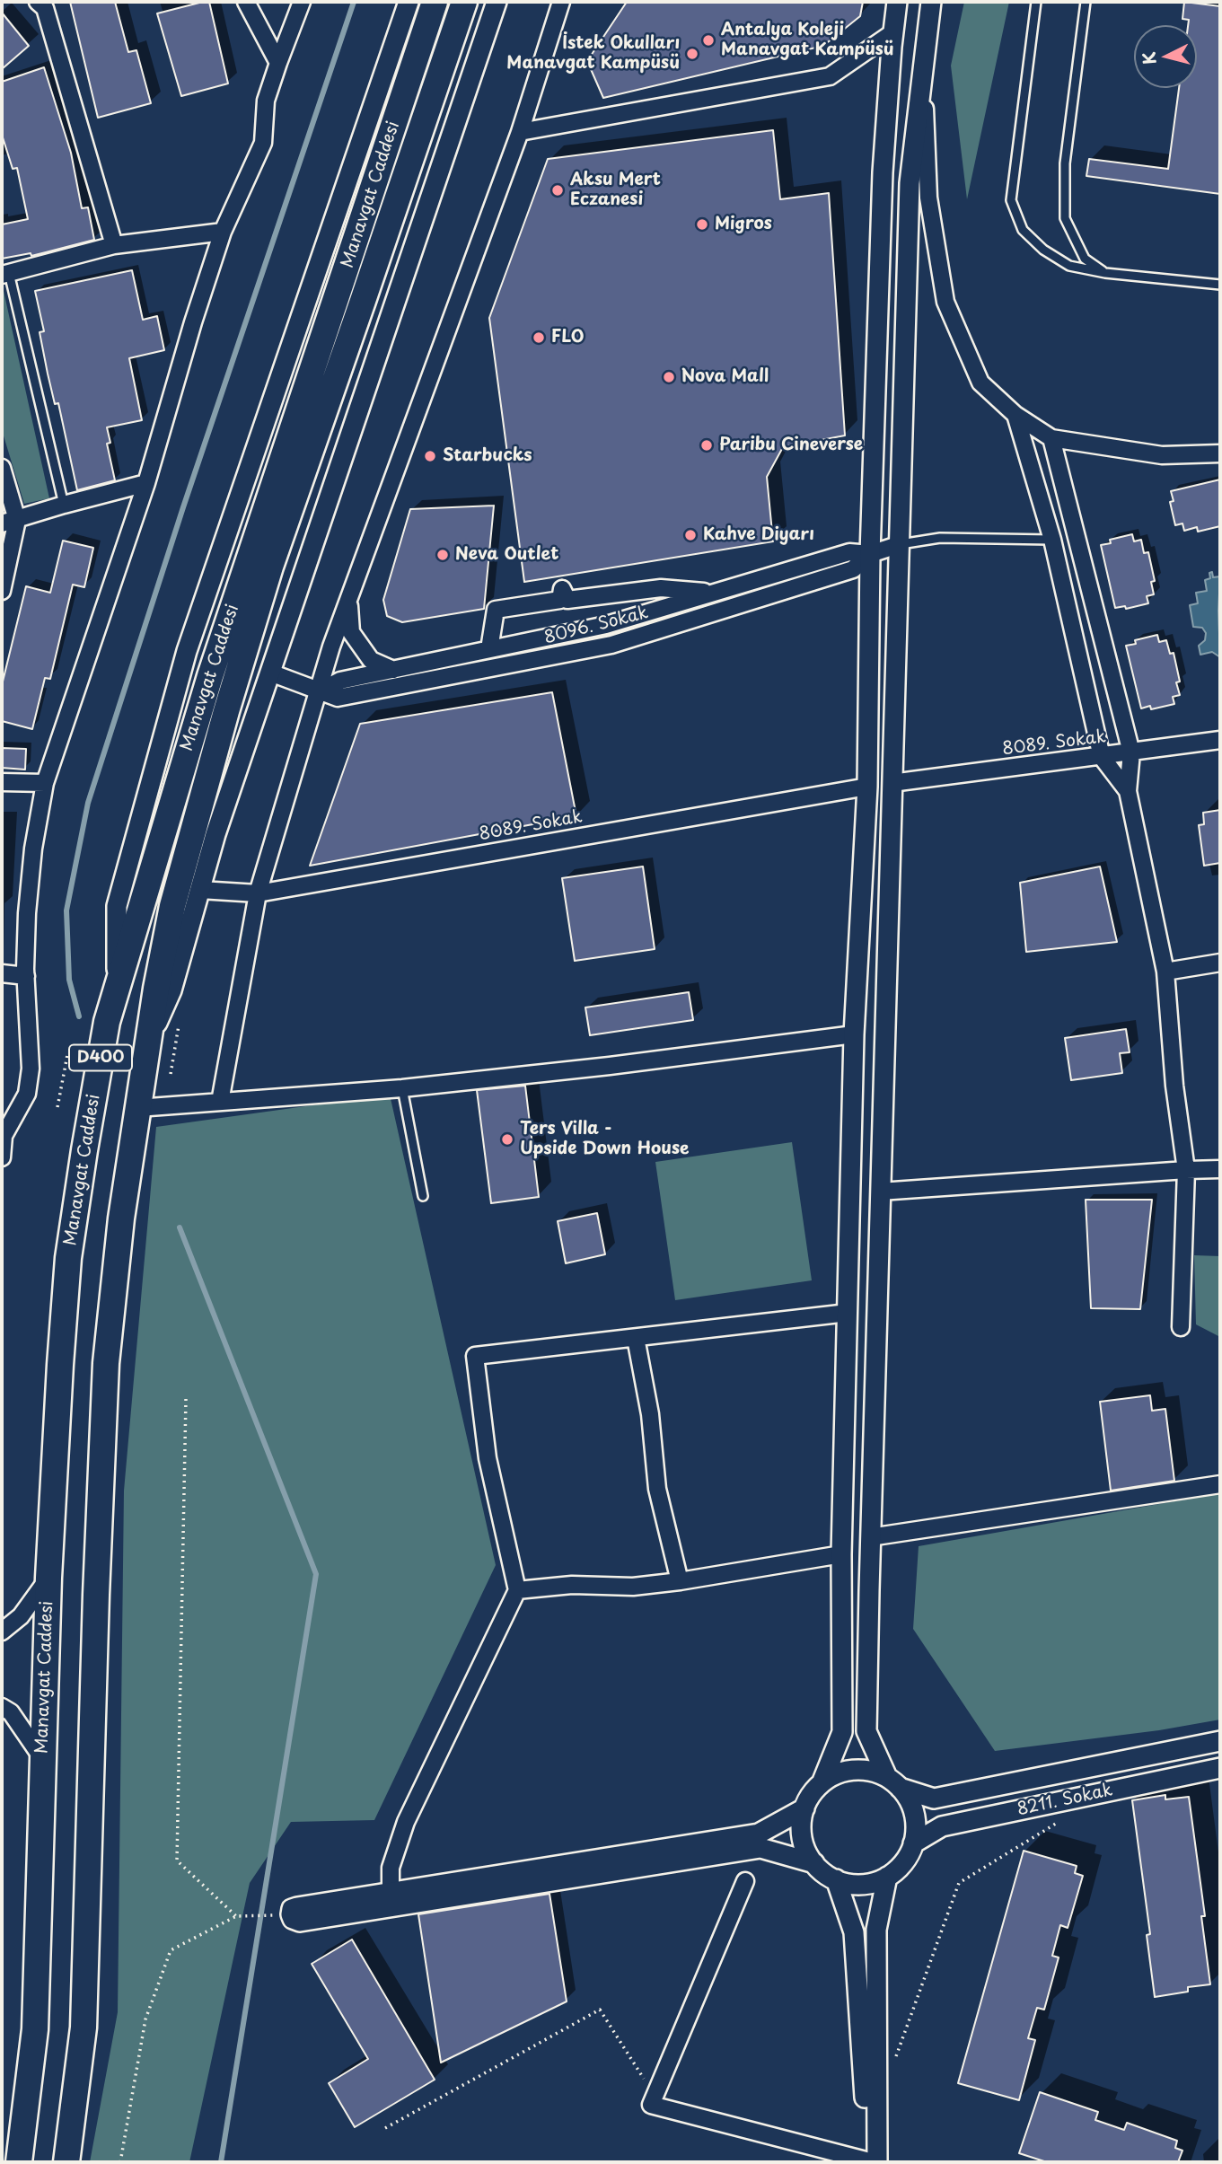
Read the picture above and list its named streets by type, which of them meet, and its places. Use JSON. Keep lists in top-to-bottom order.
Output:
{
  "streets": {
    "highway": ["Manavgat Caddesi", "D400"],
    "street": ["8096. Sokak", "8089. Sokak", "8211. Sokak"]
  },
  "places": [
    "Antalya Koleji Manavgat Kampüsü",
    "İstek Okulları Manavgat Kampüsü",
    "Aksu Mert Eczanesi",
    "Migros",
    "FLO",
    "Nova Mall",
    "Paribu Cineverse",
    "Starbucks",
    "Kahve Diyarı",
    "Neva Outlet",
    "Ters Villa - Upside Down House"
  ],
  "north": "left"
}
